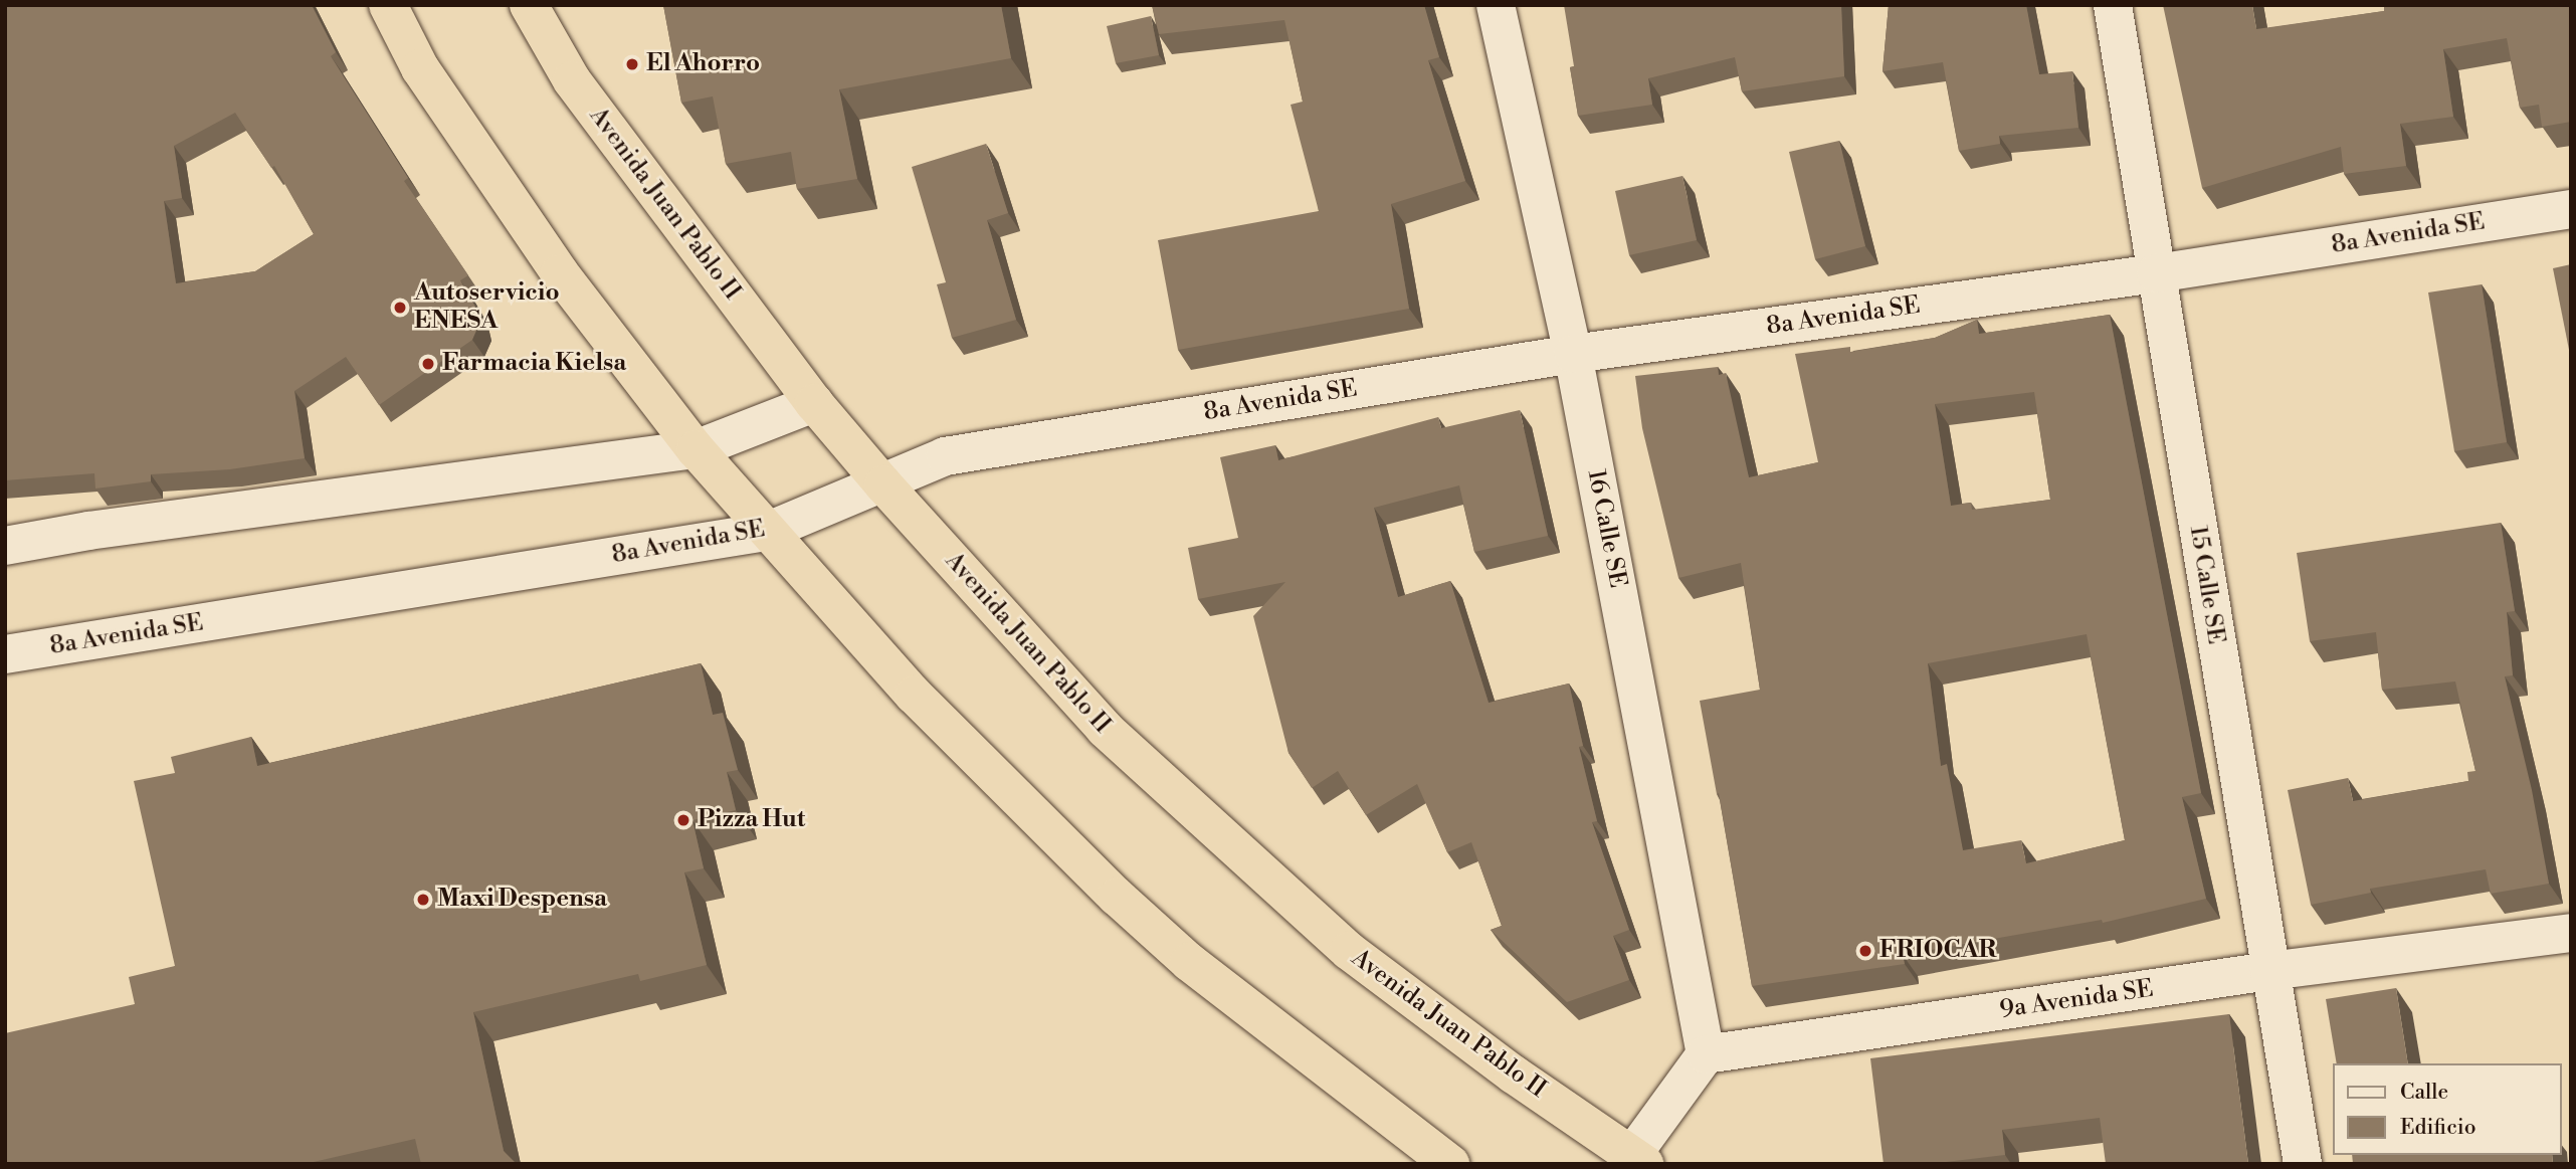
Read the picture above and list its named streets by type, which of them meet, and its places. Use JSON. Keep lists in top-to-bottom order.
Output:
{
  "streets": {
    "highway": ["Avenida Juan Pablo II"],
    "street": [
      "8a Avenida SE",
      "16 Calle SE",
      "15 Calle SE",
      "9a Avenida SE"
    ]
  },
  "crossings": [
    ["Avenida Juan Pablo II", "8a Avenida SE"],
    ["8a Avenida SE", "16 Calle SE"],
    ["8a Avenida SE", "15 Calle SE"],
    ["16 Calle SE", "9a Avenida SE"],
    ["15 Calle SE", "9a Avenida SE"]
  ],
  "places": [
    "El Ahorro",
    "Autoservicio ENESA",
    "Farmacia Kielsa",
    "Pizza Hut",
    "Maxi Despensa",
    "FRIOCAR"
  ],
  "legend": ["Calle", "Edificio"]
}
